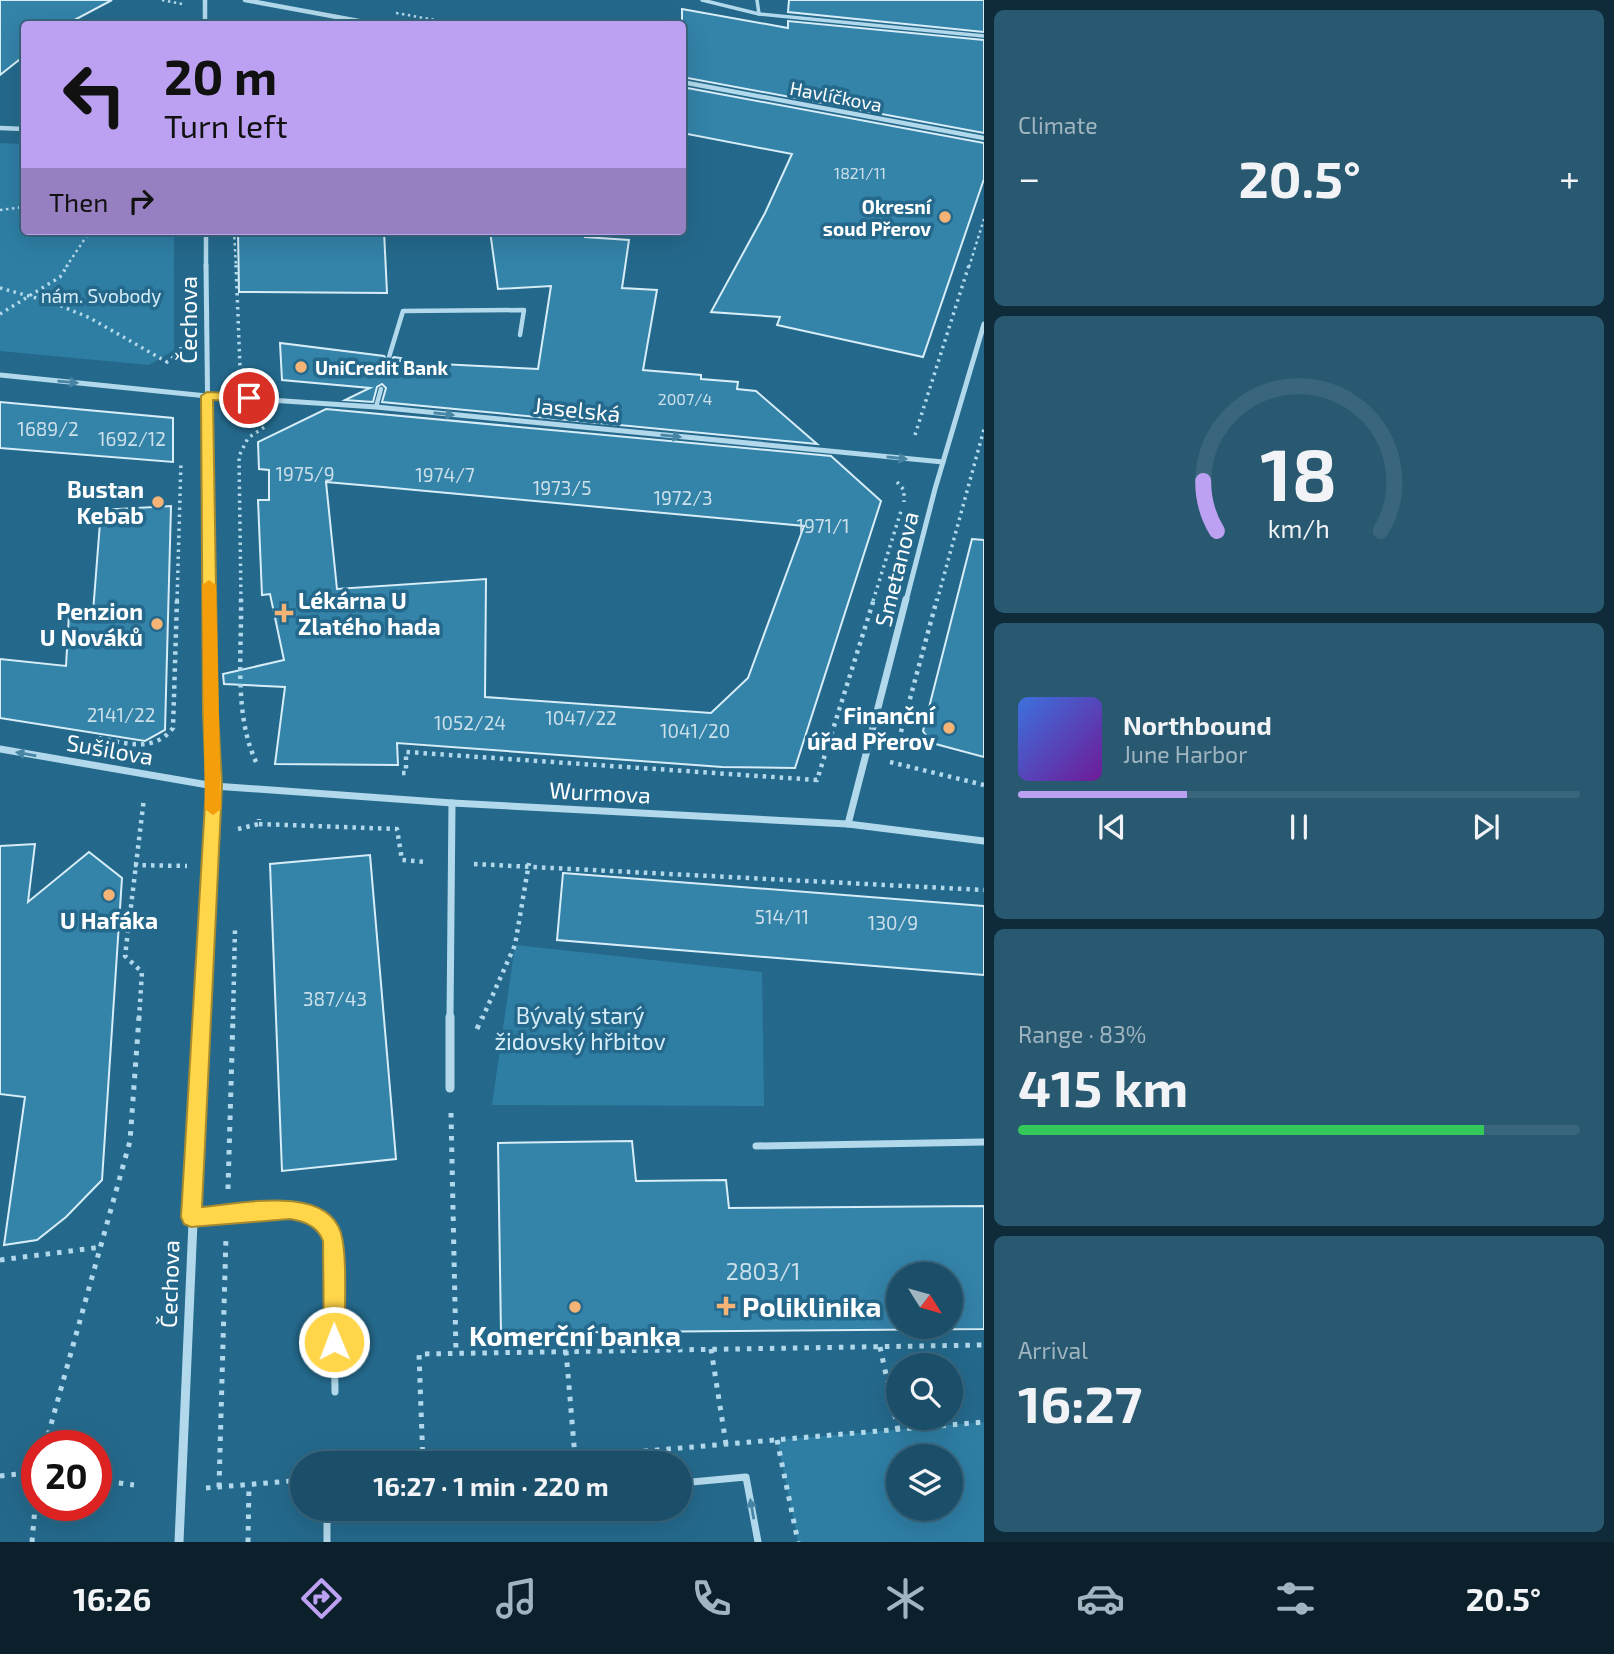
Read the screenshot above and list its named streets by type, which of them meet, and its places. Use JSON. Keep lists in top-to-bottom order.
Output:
{
  "streets": {
    "street": [
      "Havlíčkova",
      "Čechova",
      "Jaselská",
      "Smetanova",
      "Sušilova",
      "Wurmova"
    ]
  },
  "crossings": [
    ["Čechova", "Jaselská"],
    ["Čechova", "Sušilova"],
    ["Čechova", "Wurmova"],
    ["Jaselská", "Smetanova"],
    ["Smetanova", "Wurmova"],
    ["Sušilova", "Wurmova"]
  ],
  "one_way": ["Jaselská", "Sušilova"],
  "parks": ["nám. Svobody", "Bývalý starý židovský hřbitov"],
  "places": {
    "other": [
      "Okresní soud Přerov",
      "UniCredit Bank",
      "Bustan Kebab",
      "Penzion U Nováků",
      "Finanční úřad Přerov",
      "U Hafáka",
      "Komerční banka"
    ],
    "health": ["Lékárna U Zlatého hada", "Poliklinika"]
  },
  "house_numbers": [
    "1821/11",
    "2007/4",
    "1689/2",
    "1692/12",
    "1975/9",
    "1974/7",
    "1973/5",
    "1972/3",
    "1971/1",
    "2141/22",
    "1047/22",
    "1052/24",
    "1041/20",
    "514/11",
    "130/9",
    "387/43",
    "2803/1"
  ],
  "north": "bottom right",
  "page": {
    "tile": [
      "Climate",
      ["Range · 83%", "415 km"],
      ["Arrival", "16:27"]
    ],
    "turn": ["20 m", "Turn left"],
    "heat": ["−", "20.5°", "+"],
    "then": "Then",
    "song": ["Northbound", "June Harbor"],
    "limit": "20",
    "trip": "16:27 · 1 min · 220 m",
    "tabs": ["16:26", "20.5°"],
    "gauge": ["18", "km/h"]
  }
}
